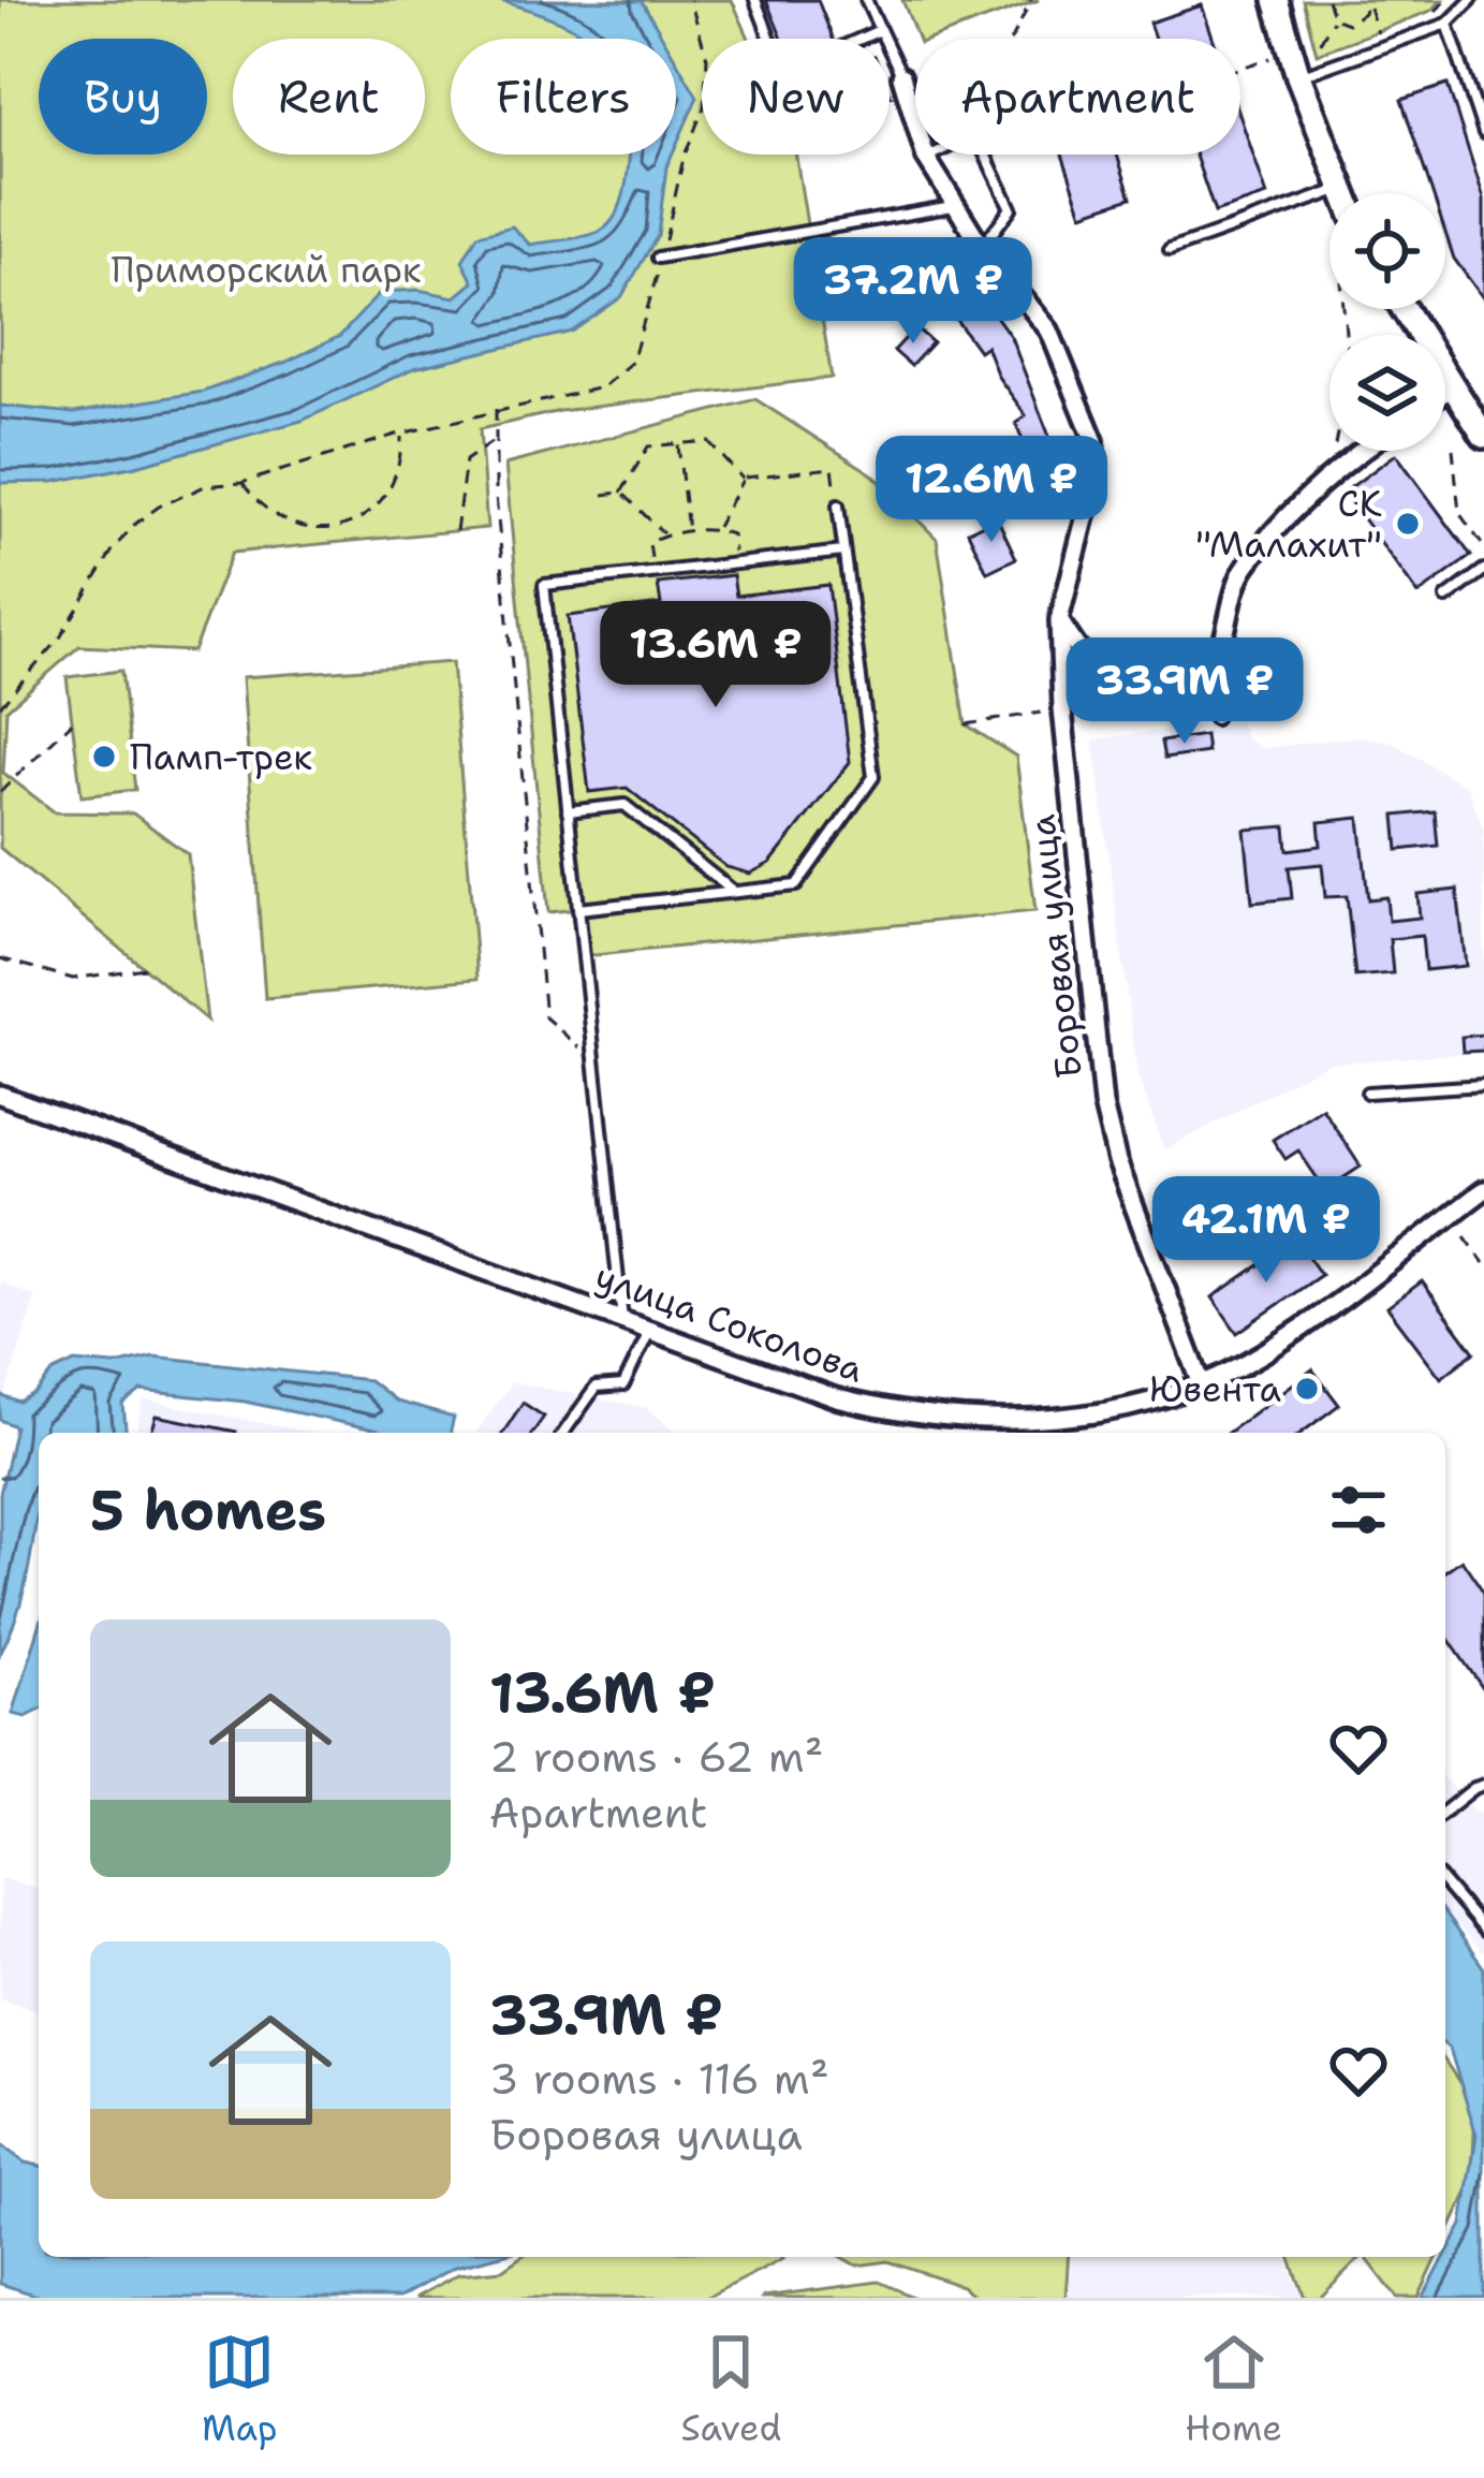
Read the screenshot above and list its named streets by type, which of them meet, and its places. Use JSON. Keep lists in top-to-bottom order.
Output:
{
  "streets": {
    "street": ["Боровая улица", "улица Соколова"]
  },
  "crossings": [
    ["Боровая улица", "улица Соколова"]
  ],
  "parks": ["Приморский парк"],
  "places": ["СК \"Малахит\"", "Памп-трек", "Ювента"],
  "page": {
    "chip": [
      "Buy",
      "Rent",
      "Filters",
      "New",
      "Apartment"
    ],
    "price": [
      "37.2M ₽",
      "12.6M ₽",
      "13.6M ₽",
      "33.9M ₽",
      "42.1M ₽"
    ],
    "heading": "5 homes",
    "list": [
      {
        "name": "13.6M ₽",
        "note": "2 rooms · 62 m² · Apartment"
      },
      {
        "name": "33.9M ₽",
        "note": "3 rooms · 116 m² · Боровая улица"
      }
    ],
    "tabs": ["Map", "Saved", "Home"]
  }
}
